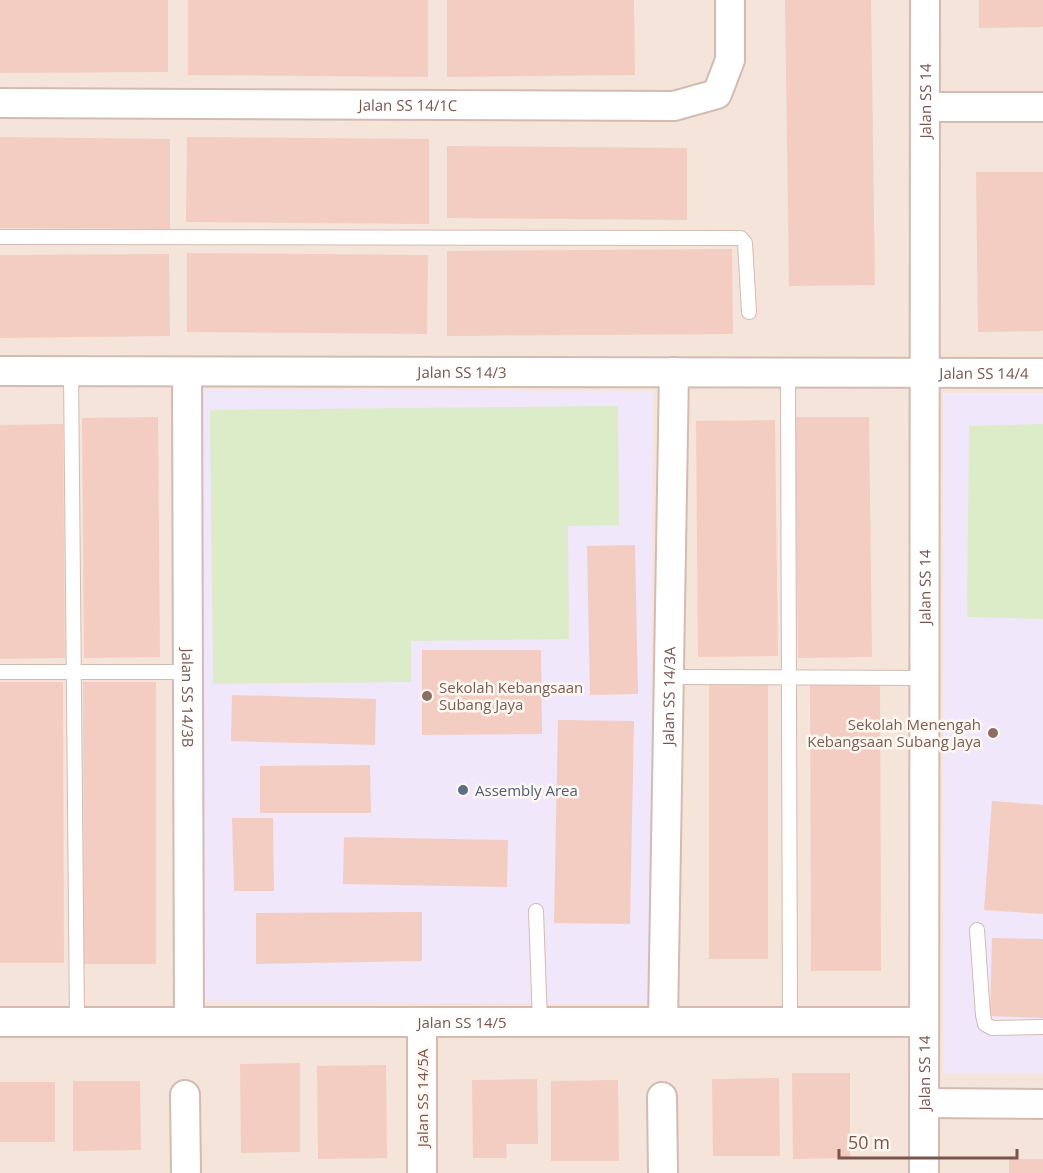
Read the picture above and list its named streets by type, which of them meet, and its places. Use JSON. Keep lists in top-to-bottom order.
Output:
{
  "streets": {
    "street": [
      "Jalan SS 14",
      "Jalan SS 14/1C",
      "Jalan SS 14/3",
      "Jalan SS 14/4",
      "Jalan SS 14/3B",
      "Jalan SS 14/3A",
      "Jalan SS 14/5",
      "Jalan SS 14/5A"
    ]
  },
  "crossings": [
    ["Jalan SS 14", "Jalan SS 14/3"],
    ["Jalan SS 14", "Jalan SS 14/4"],
    ["Jalan SS 14", "Jalan SS 14/5"],
    ["Jalan SS 14/3", "Jalan SS 14/4"],
    ["Jalan SS 14/3", "Jalan SS 14/3B"],
    ["Jalan SS 14/3", "Jalan SS 14/3A"],
    ["Jalan SS 14/3B", "Jalan SS 14/5"],
    ["Jalan SS 14/3A", "Jalan SS 14/5"],
    ["Jalan SS 14/5", "Jalan SS 14/5A"]
  ],
  "places": ["Sekolah Kebangsaan Subang Jaya", "Sekolah Menengah Kebangsaan Subang Jaya", "Assembly Area"],
  "scale_bar": "50 m"
}
